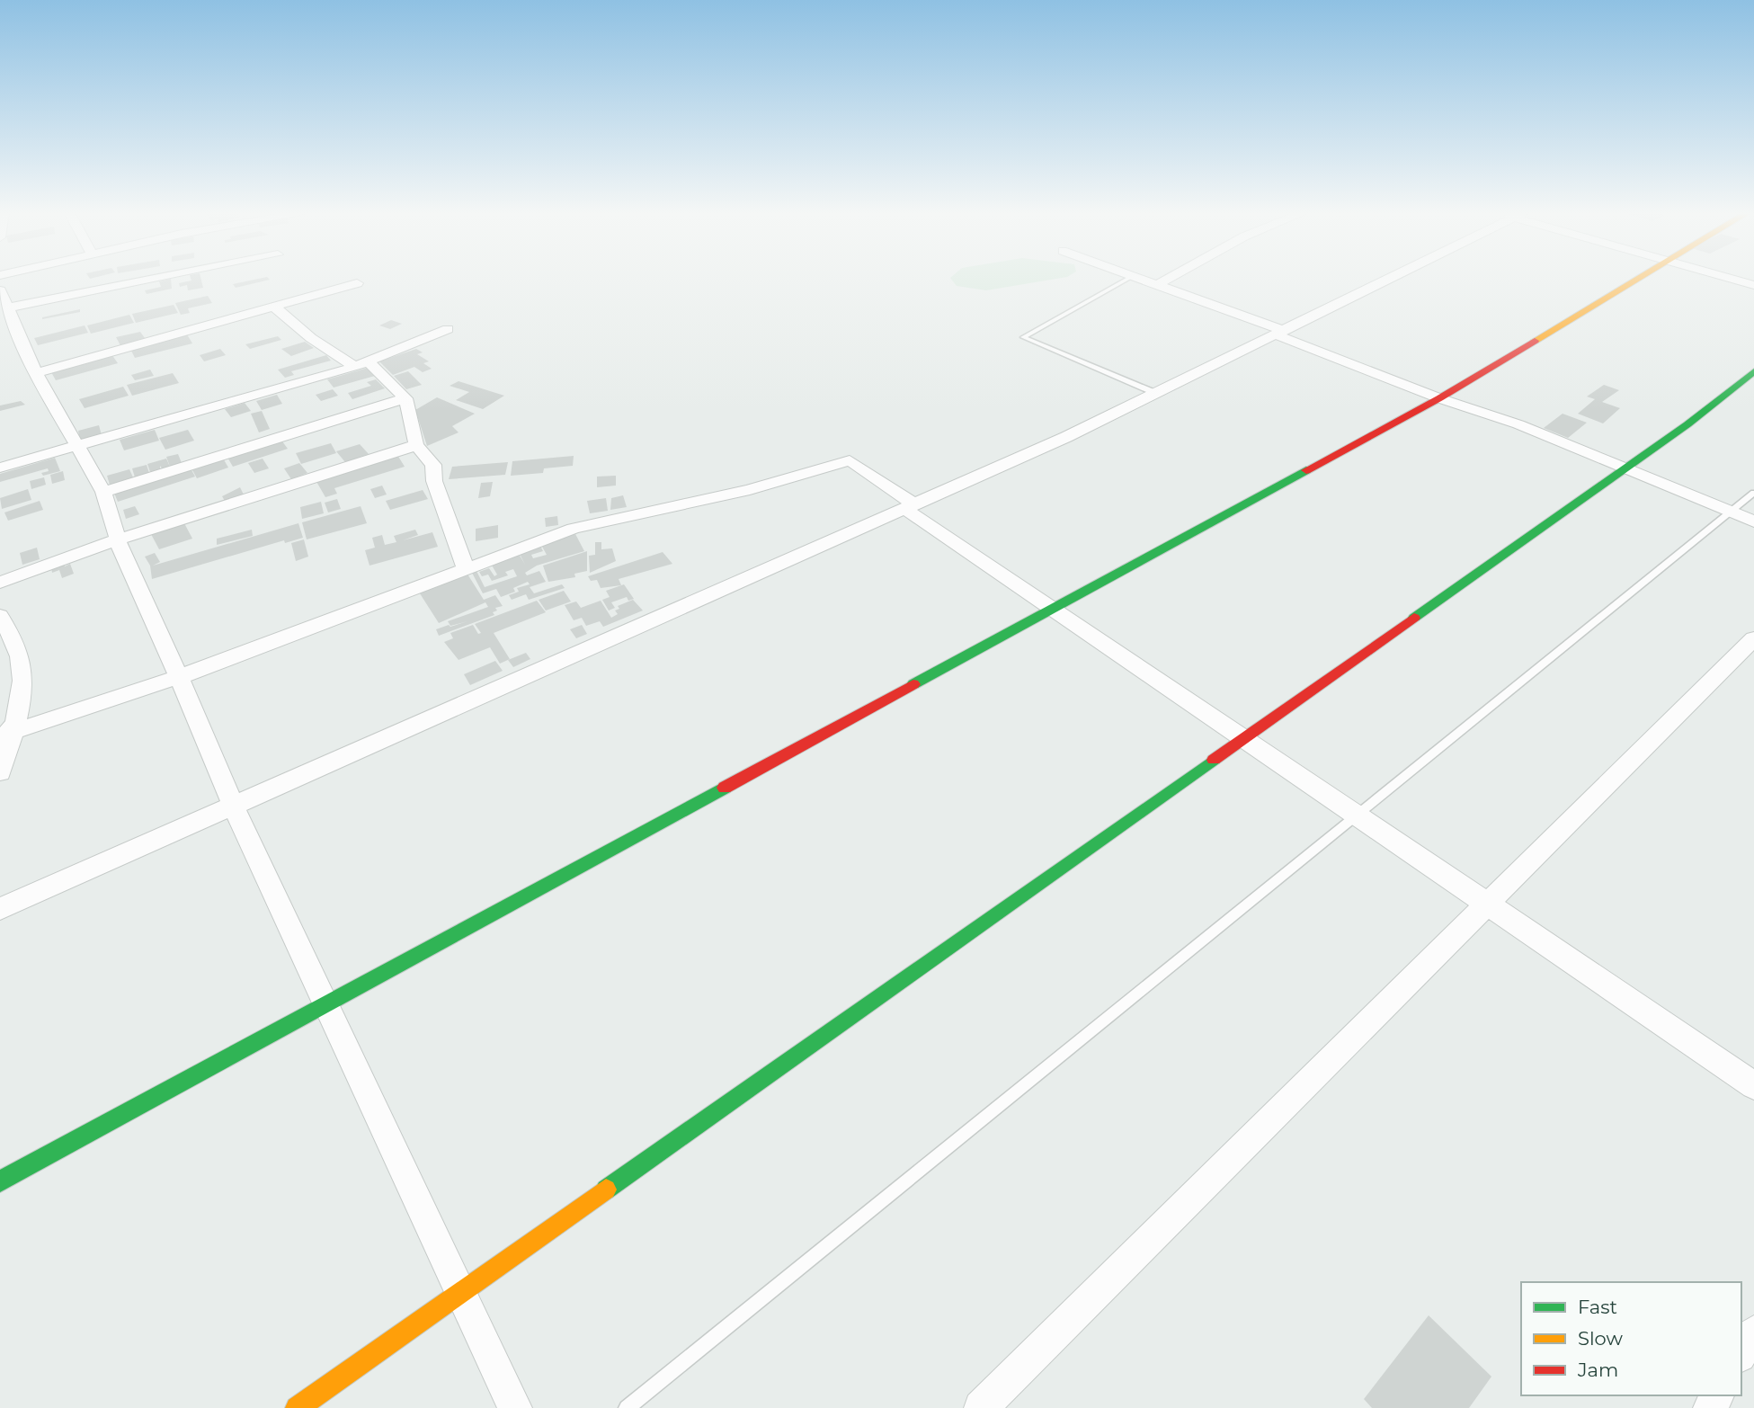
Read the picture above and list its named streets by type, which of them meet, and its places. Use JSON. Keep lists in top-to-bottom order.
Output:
{
  "legend": ["Fast", "Slow", "Jam"]
}
